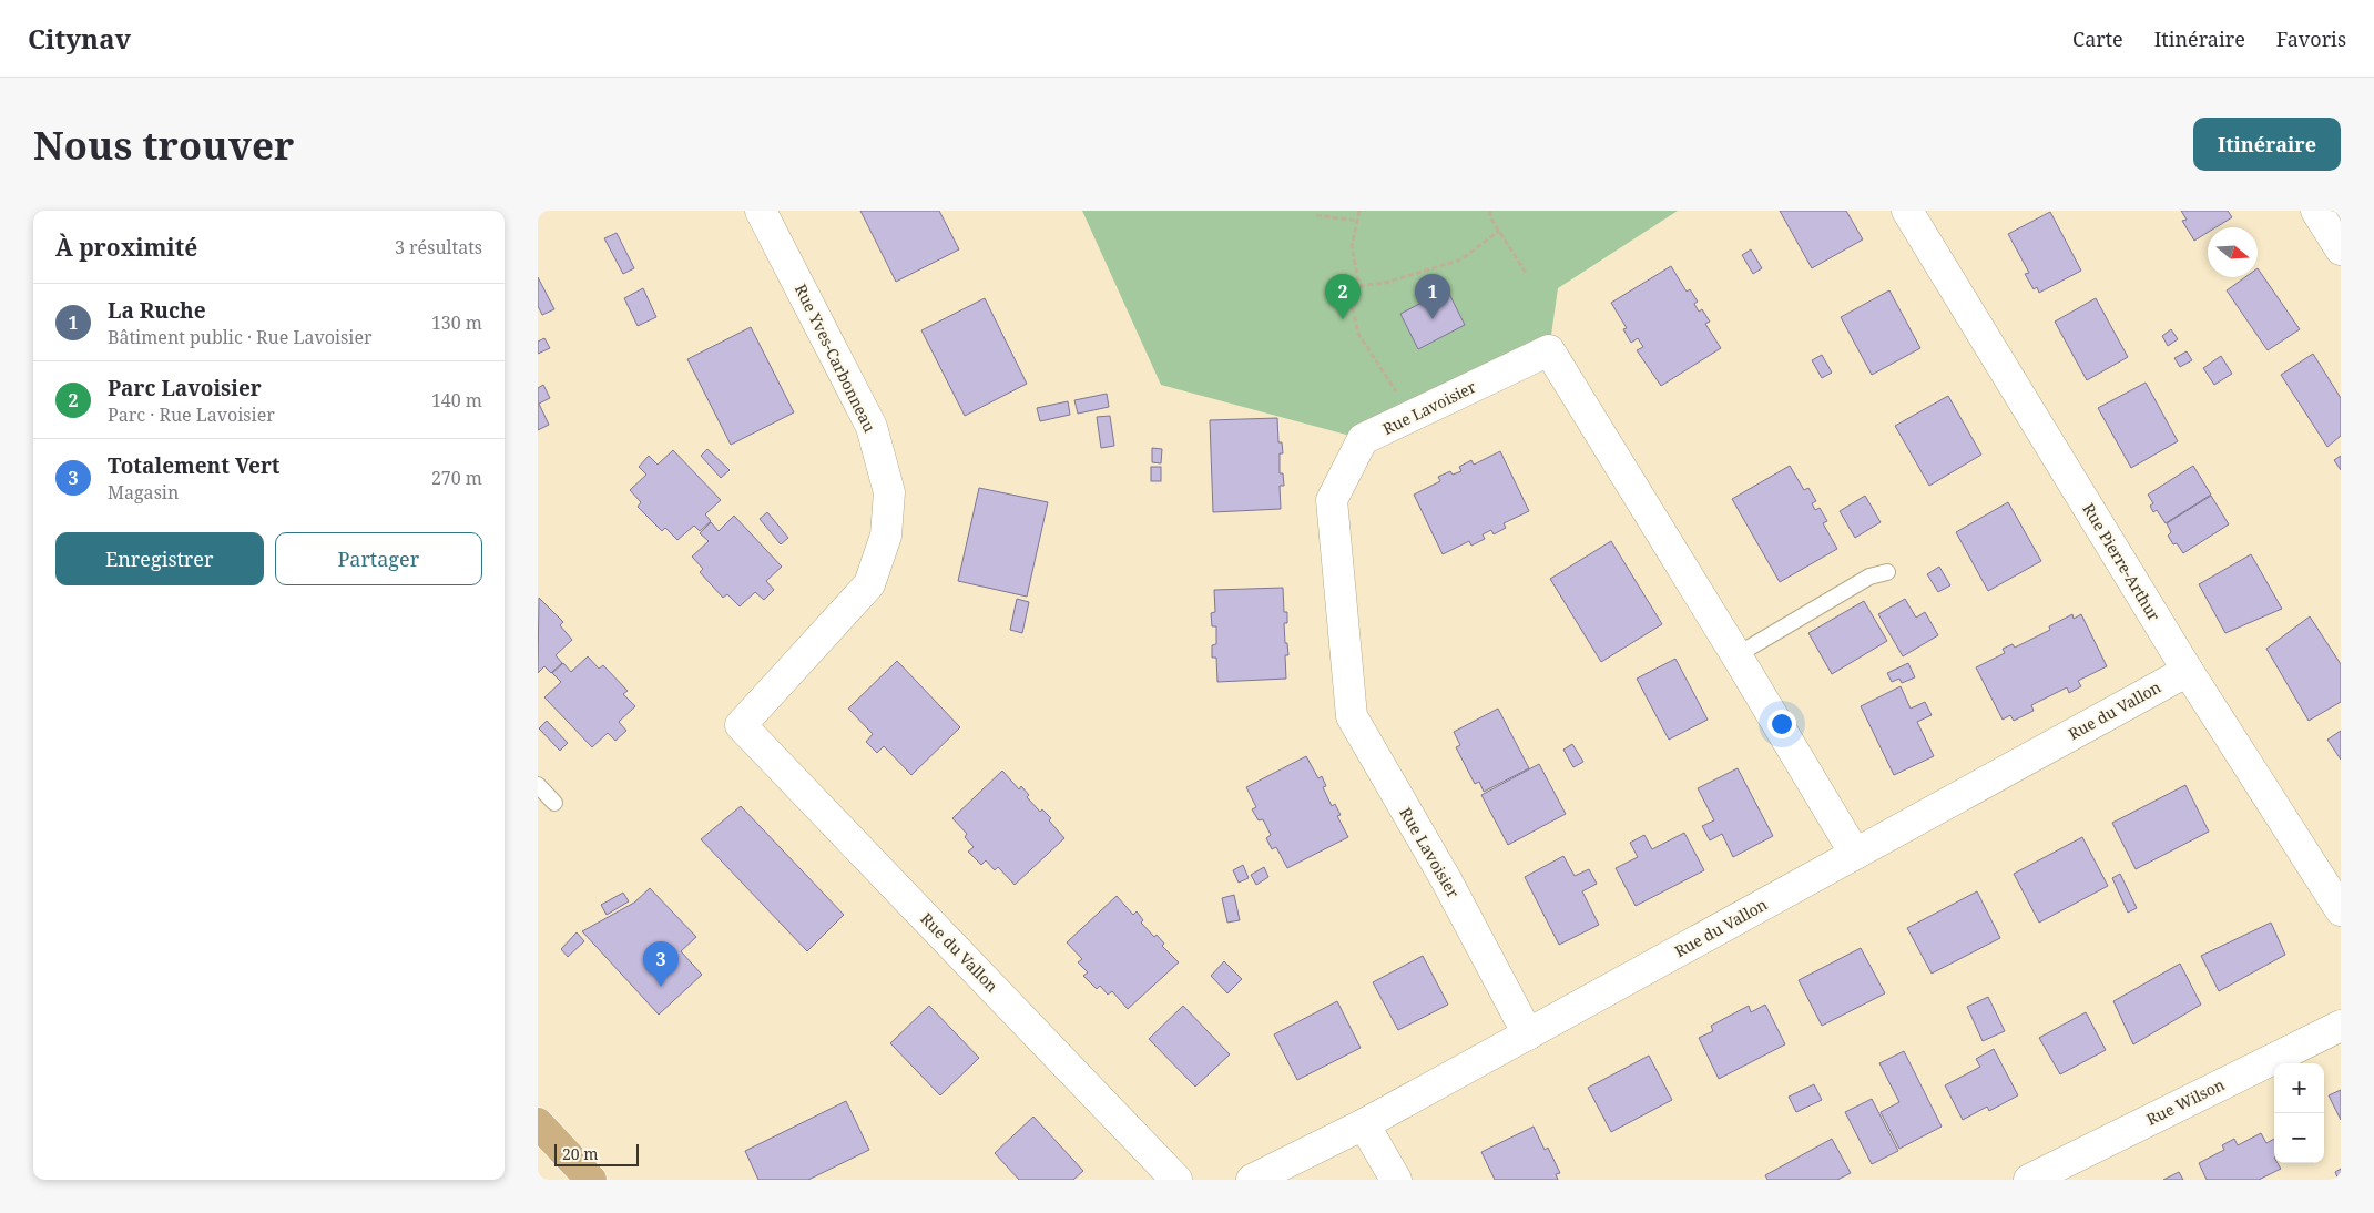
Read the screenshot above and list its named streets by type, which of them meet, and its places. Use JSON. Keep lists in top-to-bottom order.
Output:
{
  "streets": {
    "street": [
      "Rue Yves-Carbonneau",
      "Rue Lavoisier",
      "Rue Pierre-Arthur",
      "Rue du Vallon",
      "Rue Wilson"
    ]
  },
  "crossings": [
    ["Rue Yves-Carbonneau", "Rue du Vallon"],
    ["Rue Lavoisier", "Rue du Vallon"],
    ["Rue Pierre-Arthur", "Rue du Vallon"]
  ],
  "scale_bar": "20 m",
  "north": "right",
  "page": {
    "header": "Citynav",
    "nav": ["Carte", "Itinéraire", "Favoris"],
    "buttons": [
      "Itinéraire",
      ["Enregistrer", "Partager"]
    ],
    "title": "Nous trouver",
    "heading": ["À proximité", "3 résultats"],
    "pins": ["1", "2", "3"],
    "list": [
      {
        "mark": "1",
        "name": "La Ruche",
        "note": "Bâtiment public · Rue Lavoisier",
        "value": "130 m"
      },
      {
        "mark": "2",
        "name": "Parc Lavoisier",
        "note": "Parc · Rue Lavoisier",
        "value": "140 m"
      },
      {
        "mark": "3",
        "name": "Totalement Vert",
        "note": "Magasin",
        "value": "270 m"
      }
    ],
    "map_buttons": ["+", "−"],
    "scale": "20 m"
  }
}
